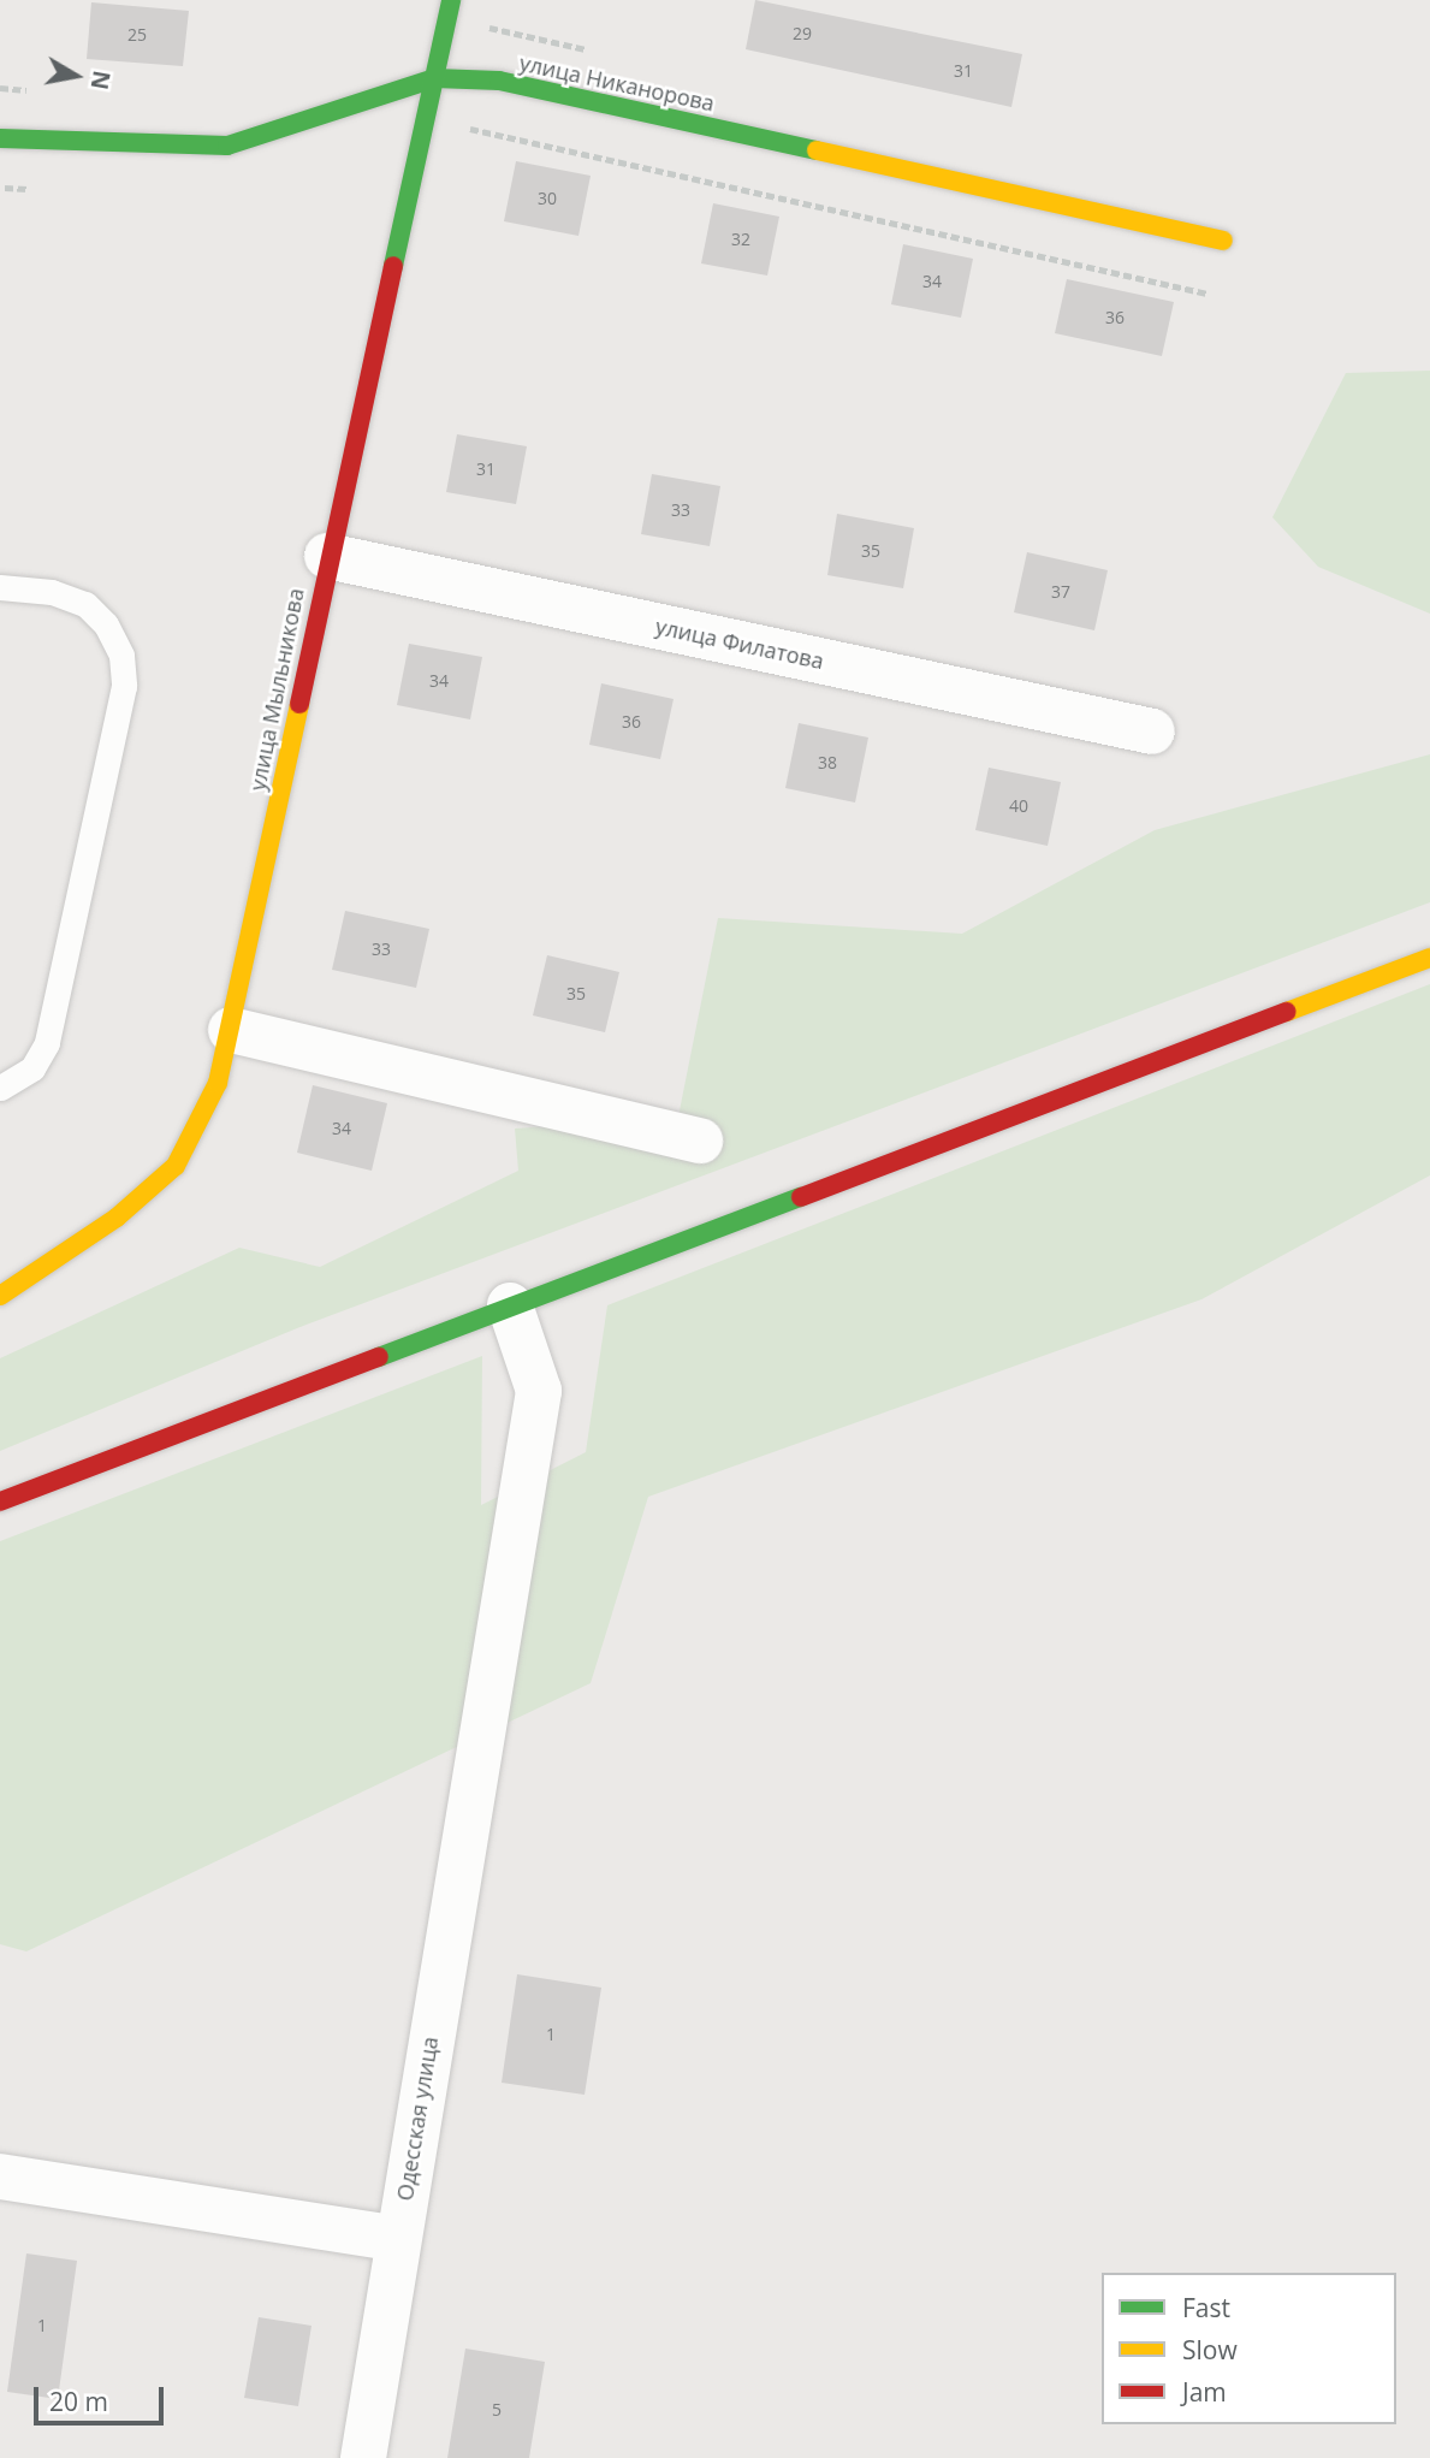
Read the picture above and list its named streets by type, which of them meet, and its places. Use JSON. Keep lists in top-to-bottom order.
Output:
{
  "streets": {
    "street": [
      "улица Никанорова",
      "улица Филатова",
      "улица Мыльникова",
      "Одесская улица"
    ]
  },
  "crossings": [
    ["улица Никанорова", "улица Мыльникова"],
    ["улица Филатова", "улица Мыльникова"]
  ],
  "house_numbers": [
    "29",
    "25",
    "31",
    "30",
    "32",
    "34",
    "36",
    "31",
    "33",
    "35",
    "37",
    "34",
    "36",
    "38",
    "40",
    "33",
    "35",
    "34",
    "1",
    "1",
    "5"
  ],
  "legend": ["Fast", "Slow", "Jam"],
  "scale_bar": "20 m",
  "north": "right"
}
